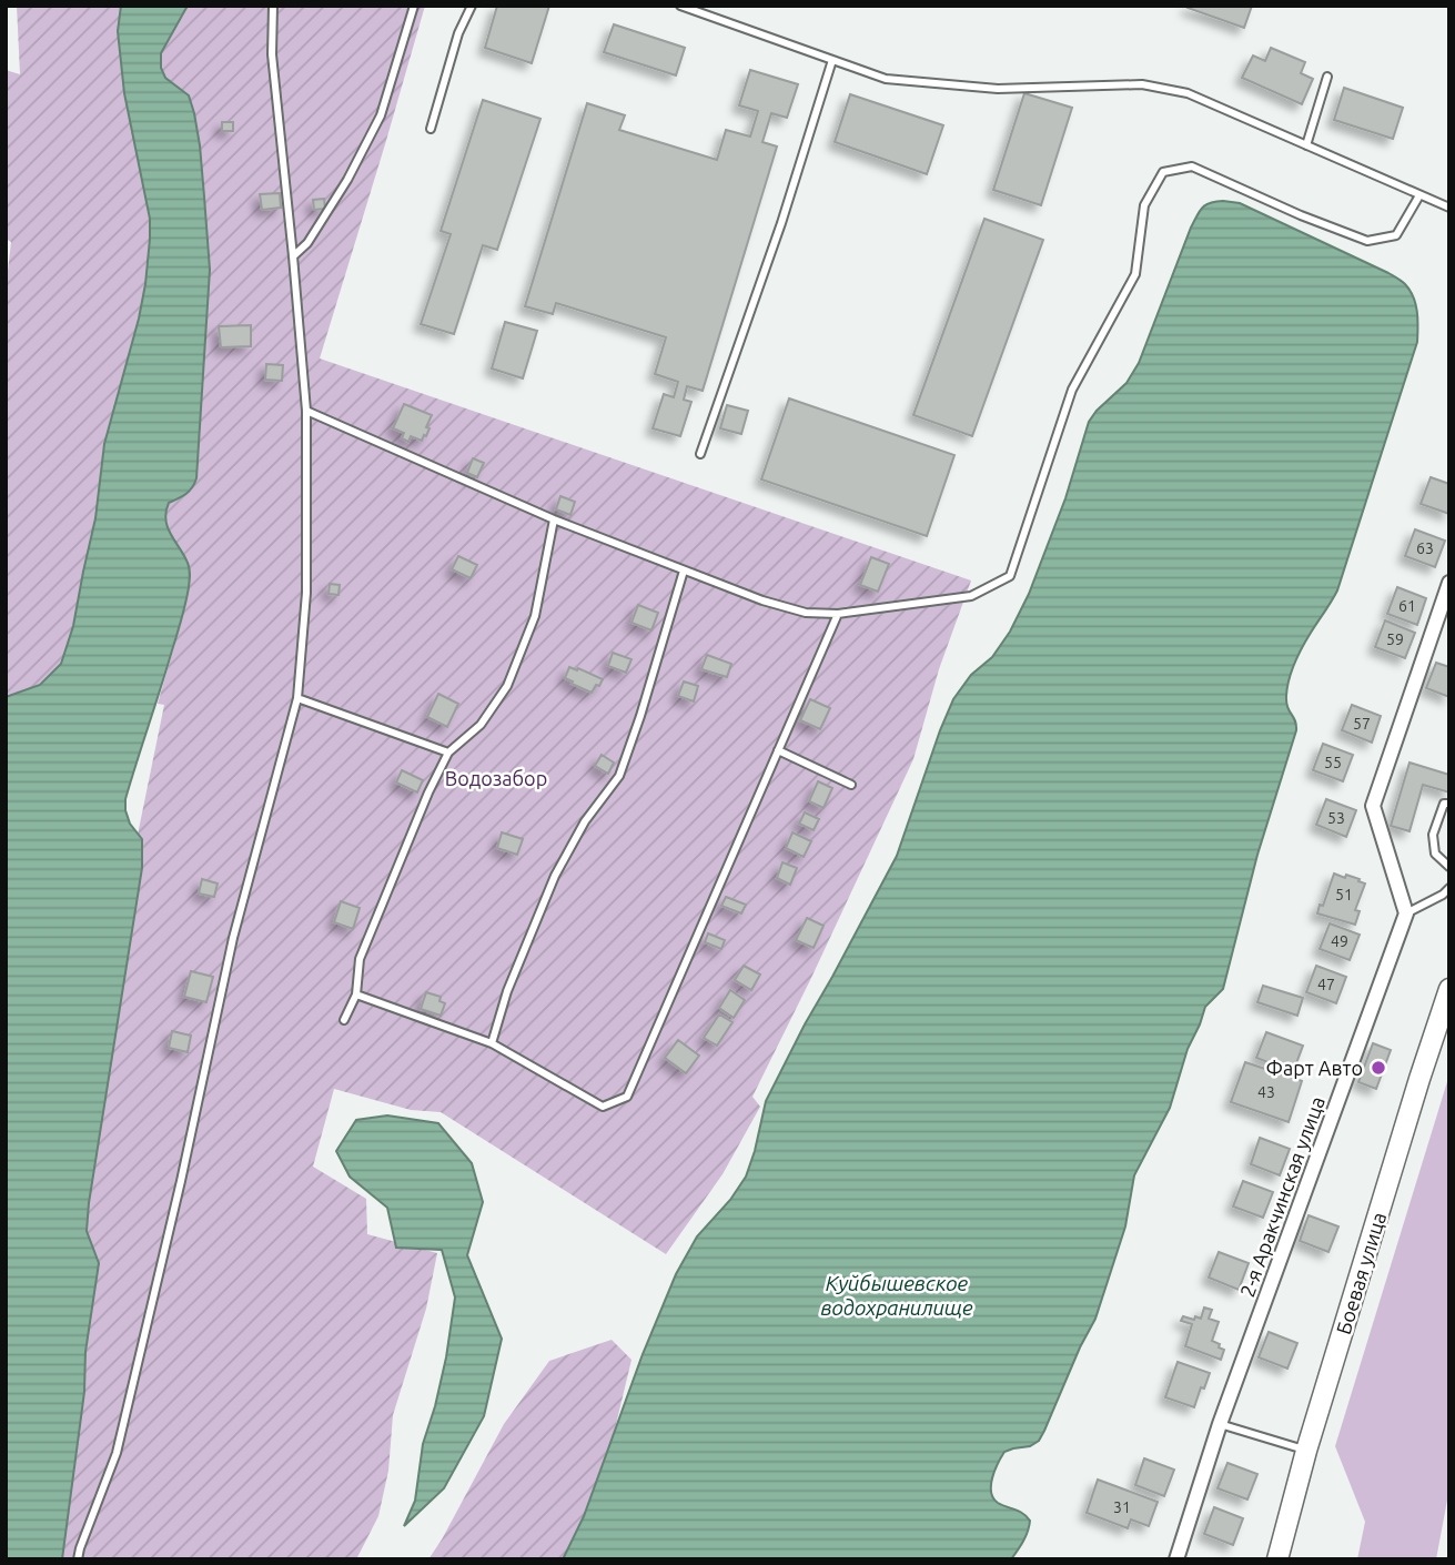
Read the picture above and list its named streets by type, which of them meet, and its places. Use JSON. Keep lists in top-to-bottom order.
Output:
{
  "streets": {
    "main road": ["Боевая улица"],
    "street": ["2-я Аракчинская улица"]
  },
  "water": ["Куйбышевское водохранилище"],
  "parks": ["Водозабор"],
  "places": ["Фарт Авто"],
  "house_numbers": [
    "63",
    "61",
    "59",
    "57",
    "55",
    "53",
    "51",
    "49",
    "47",
    "43",
    "31"
  ]
}
